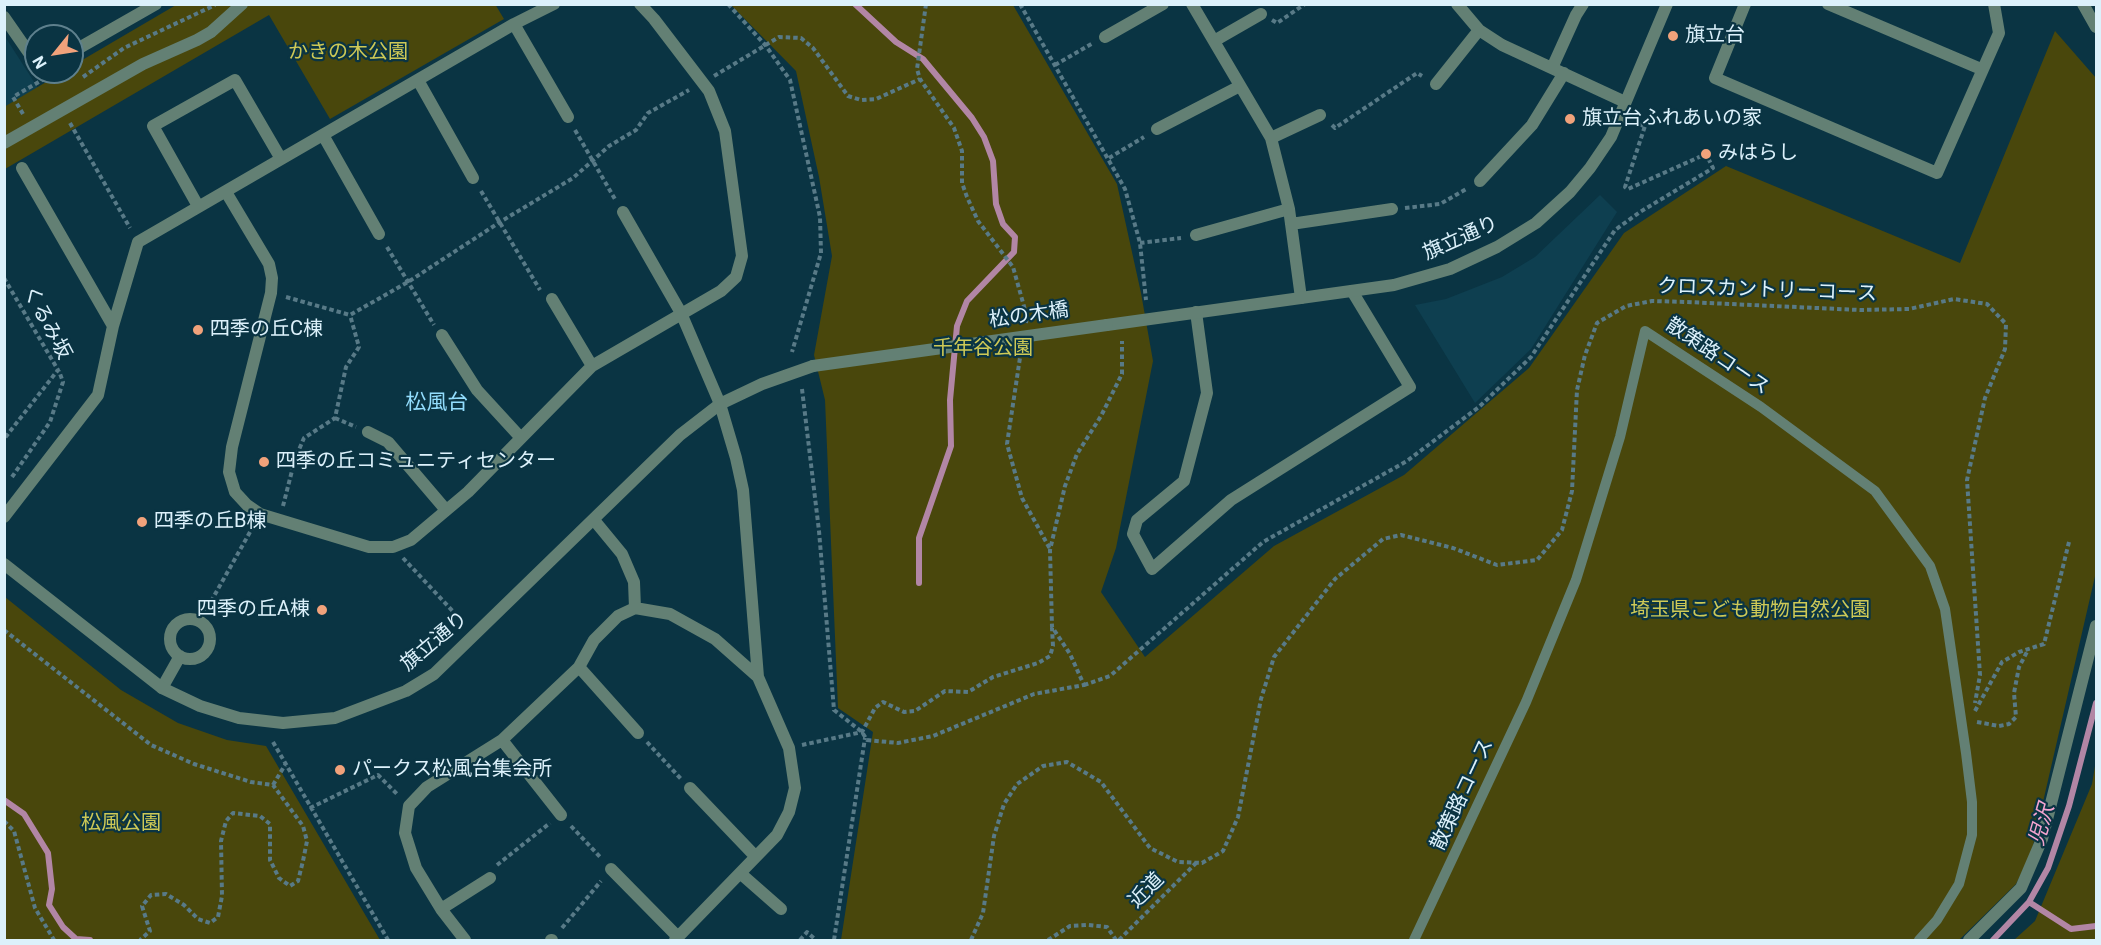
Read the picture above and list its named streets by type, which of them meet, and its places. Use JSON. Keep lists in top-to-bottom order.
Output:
{
  "streets": {
    "street": ["旗立通り", "松の木橋"],
    "lane": ["散策路コース"],
    "path": ["クロスカントリーコース", "くるみ坂", "近道"]
  },
  "crossings": [
    ["旗立通り", "松の木橋"],
    ["クロスカントリーコース", "近道"]
  ],
  "districts": ["松風台"],
  "water": ["児沢"],
  "parks": [
    "かきの木公園",
    "千年谷公園",
    "埼玉県こども動物自然公園",
    "松風公園"
  ],
  "places": [
    "旗立台",
    "旗立台ふれあいの家",
    "みはらし",
    "四季の丘C棟",
    "四季の丘コミュニティセンター",
    "四季の丘B棟",
    "四季の丘A棟",
    "パークス松風台集会所"
  ],
  "north": "bottom left"
}
